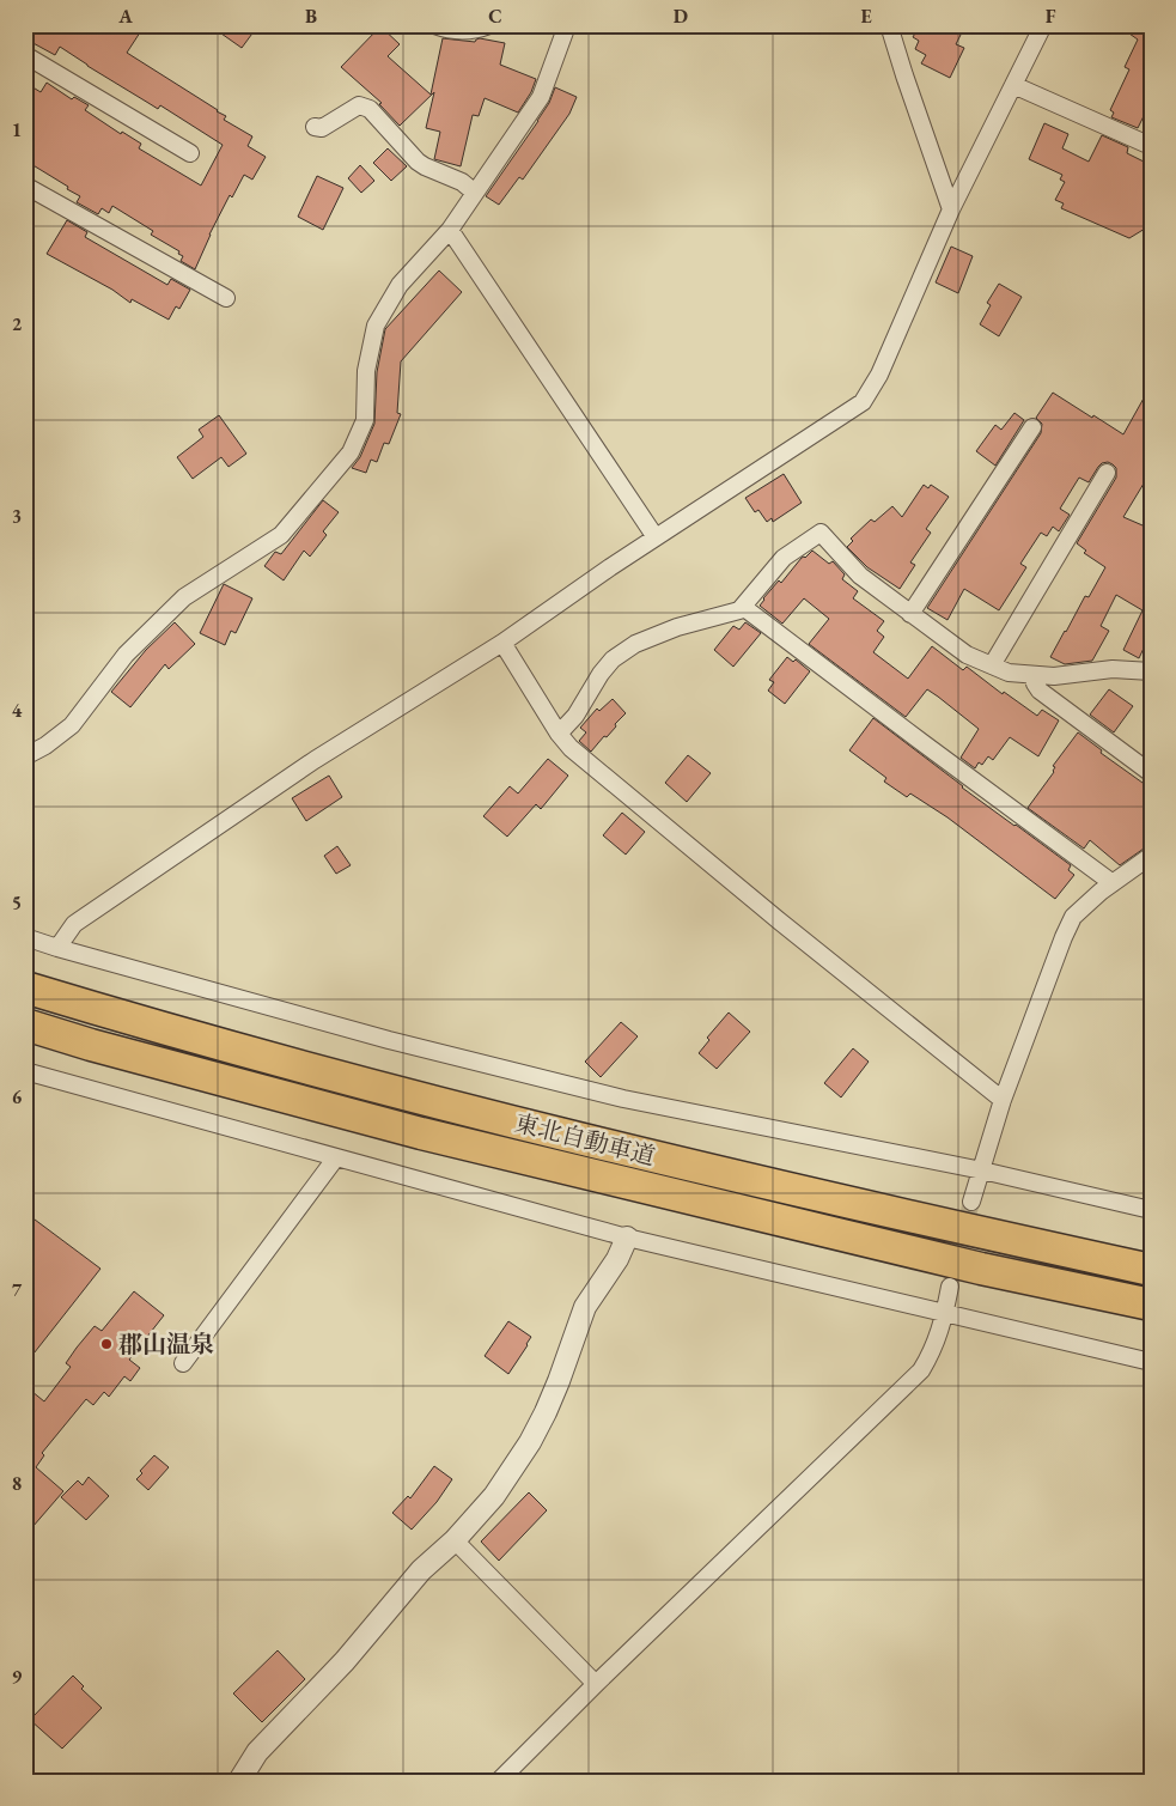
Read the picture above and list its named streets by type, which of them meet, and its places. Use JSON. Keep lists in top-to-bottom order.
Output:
{
  "streets": {
    "highway": ["東北自動車道"]
  },
  "places": ["郡山温泉"],
  "grid": {
    "columns": [
      "A",
      "B",
      "C",
      "D",
      "E",
      "F"
    ],
    "rows": [
      "1",
      "2",
      "3",
      "4",
      "5",
      "6",
      "7",
      "8",
      "9"
    ]
  }
}
